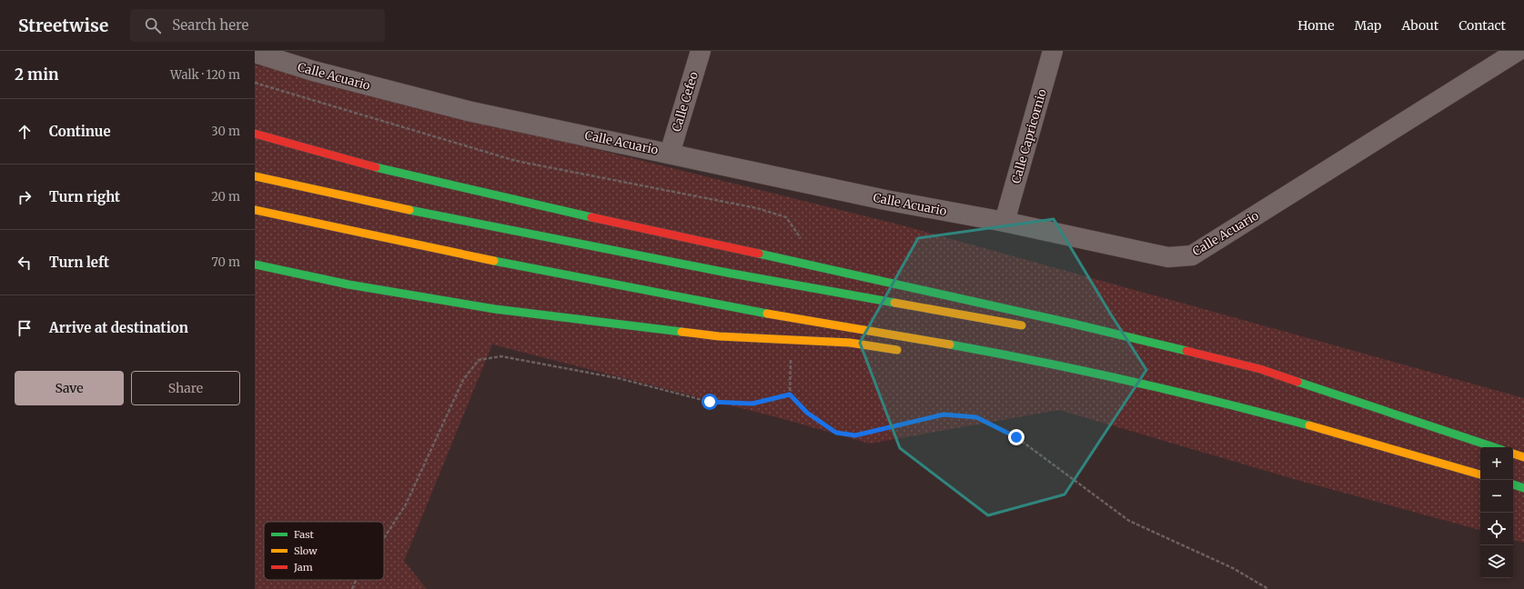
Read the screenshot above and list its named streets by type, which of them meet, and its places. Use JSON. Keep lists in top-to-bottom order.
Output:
{
  "streets": {
    "street": ["Calle Acuario", "Calle Cefeo", "Calle Capricornio"]
  },
  "crossings": [
    ["Calle Acuario", "Calle Cefeo"],
    ["Calle Acuario", "Calle Capricornio"]
  ],
  "legend": ["Fast", "Slow", "Jam"],
  "page": {
    "header": "Streetwise",
    "search": "Search here",
    "nav": [
      "Home",
      "Map",
      "About",
      "Contact"
    ],
    "heading": ["2 min", "Walk · 120 m"],
    "list": [
      ["Continue", "30 m"],
      ["Turn right", "20 m"],
      ["Turn left", "70 m"],
      "Arrive at destination"
    ],
    "buttons": ["Save", "Share"],
    "map_buttons": ["+", "−"]
  }
}
